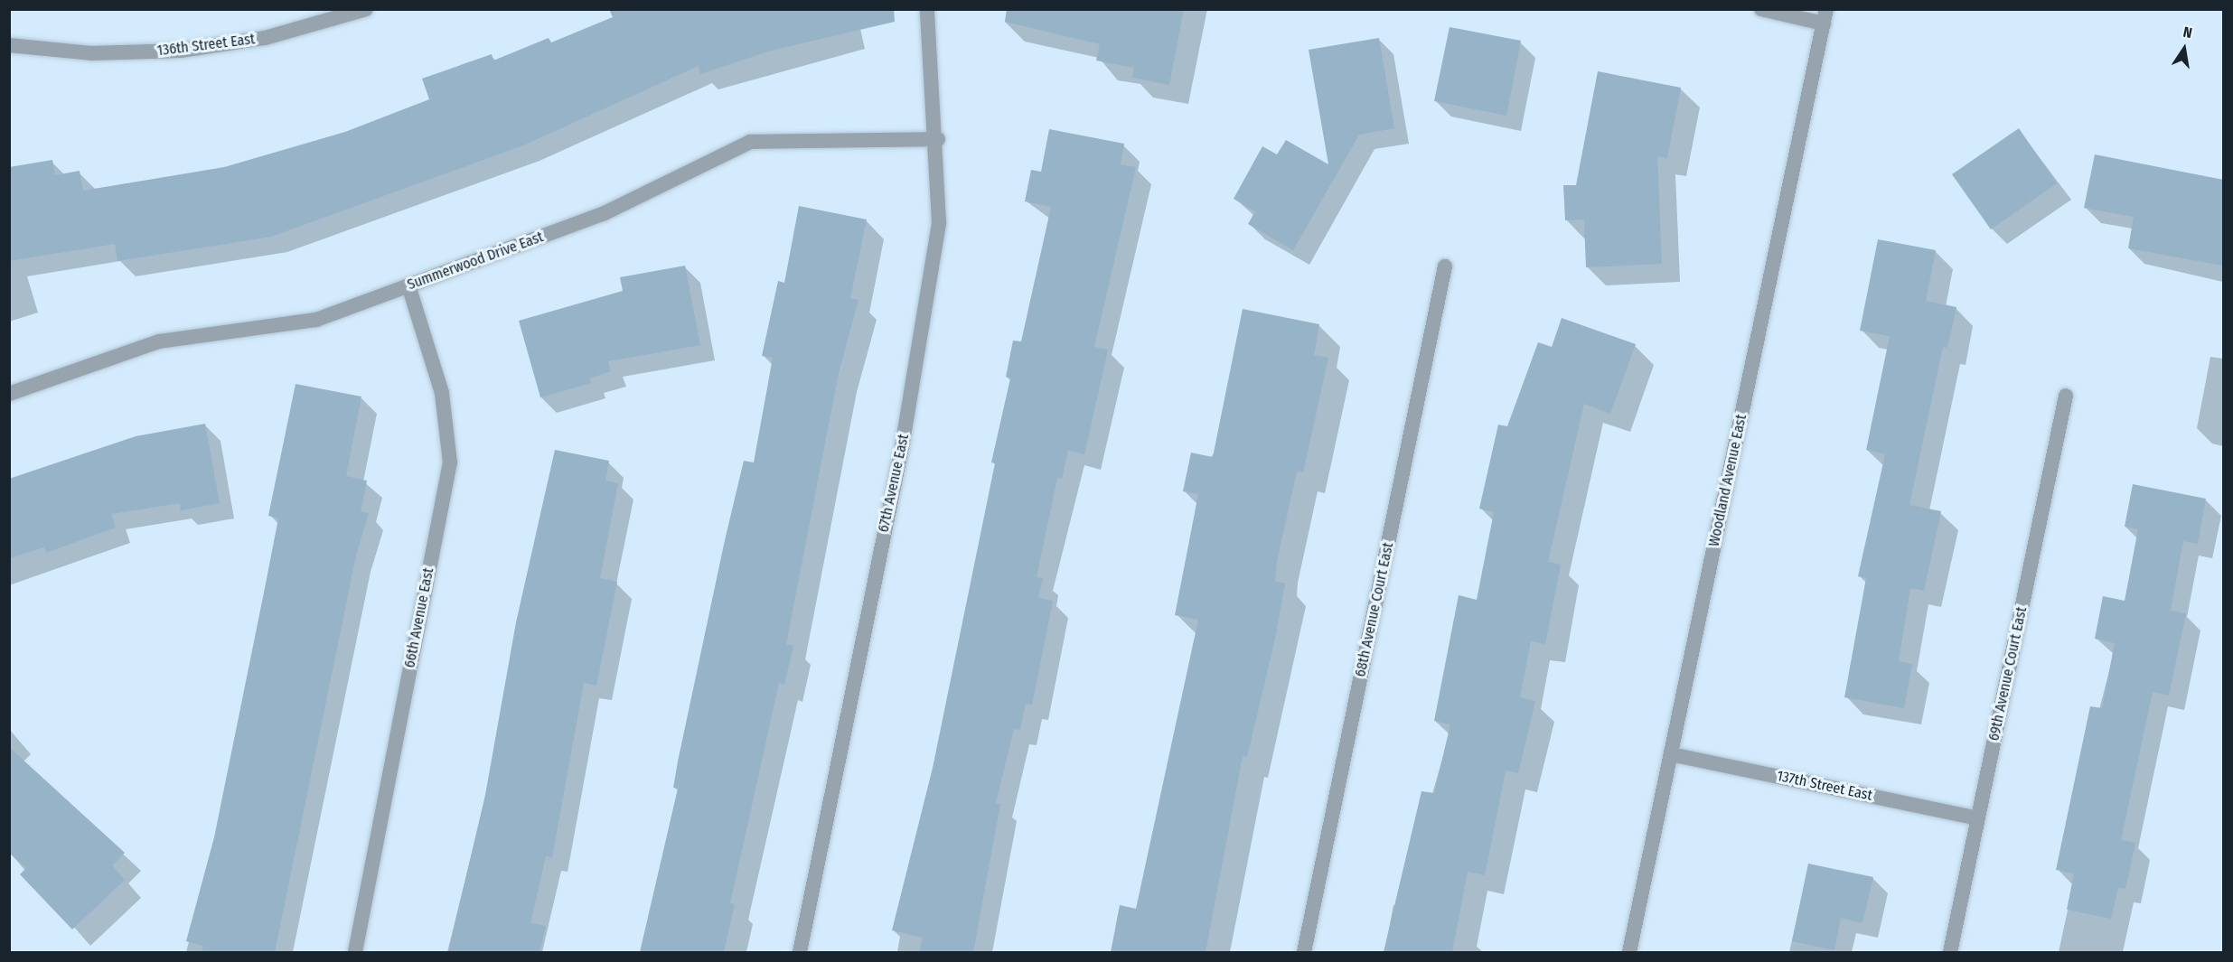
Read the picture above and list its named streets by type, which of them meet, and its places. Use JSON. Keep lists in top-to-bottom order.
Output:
{
  "streets": {
    "street": [
      "136th Street East",
      "Summerwood Drive East",
      "Woodland Avenue East",
      "67th Avenue East",
      "68th Avenue Court East",
      "66th Avenue East",
      "69th Avenue Court East",
      "137th Street East"
    ]
  },
  "crossings": [
    ["Summerwood Drive East", "67th Avenue East"],
    ["Summerwood Drive East", "66th Avenue East"],
    ["Woodland Avenue East", "137th Street East"],
    ["69th Avenue Court East", "137th Street East"]
  ],
  "north": "top"
}
